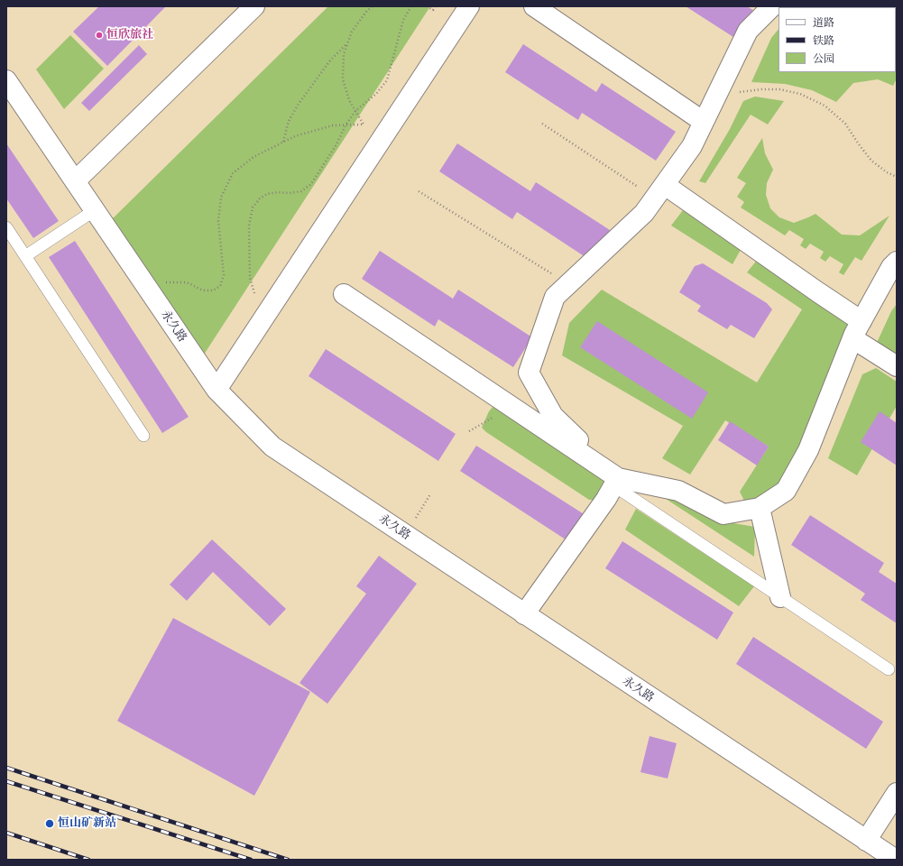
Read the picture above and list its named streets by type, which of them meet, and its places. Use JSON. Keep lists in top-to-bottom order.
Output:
{
  "streets": {
    "street": ["永久路"]
  },
  "places": ["恒欣旅社", "恒山矿新站"],
  "legend": ["道路", "铁路", "公园"]
}
